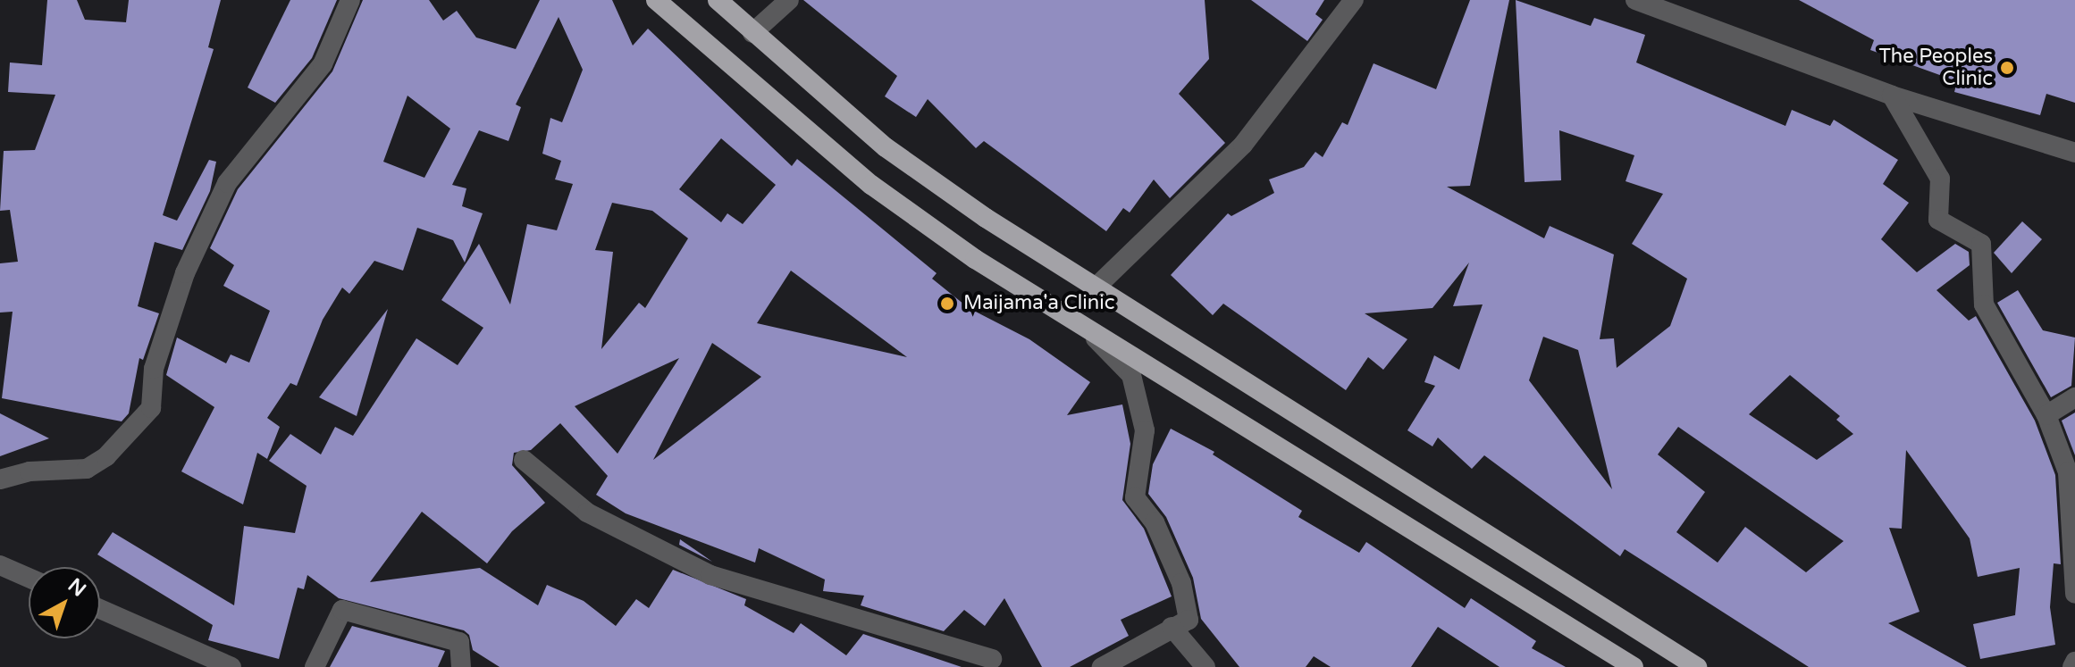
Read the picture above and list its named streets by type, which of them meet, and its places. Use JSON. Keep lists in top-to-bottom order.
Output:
{
  "places": ["The Peoples Clinic", "Maijama'a Clinic"],
  "north": "top right"
}
